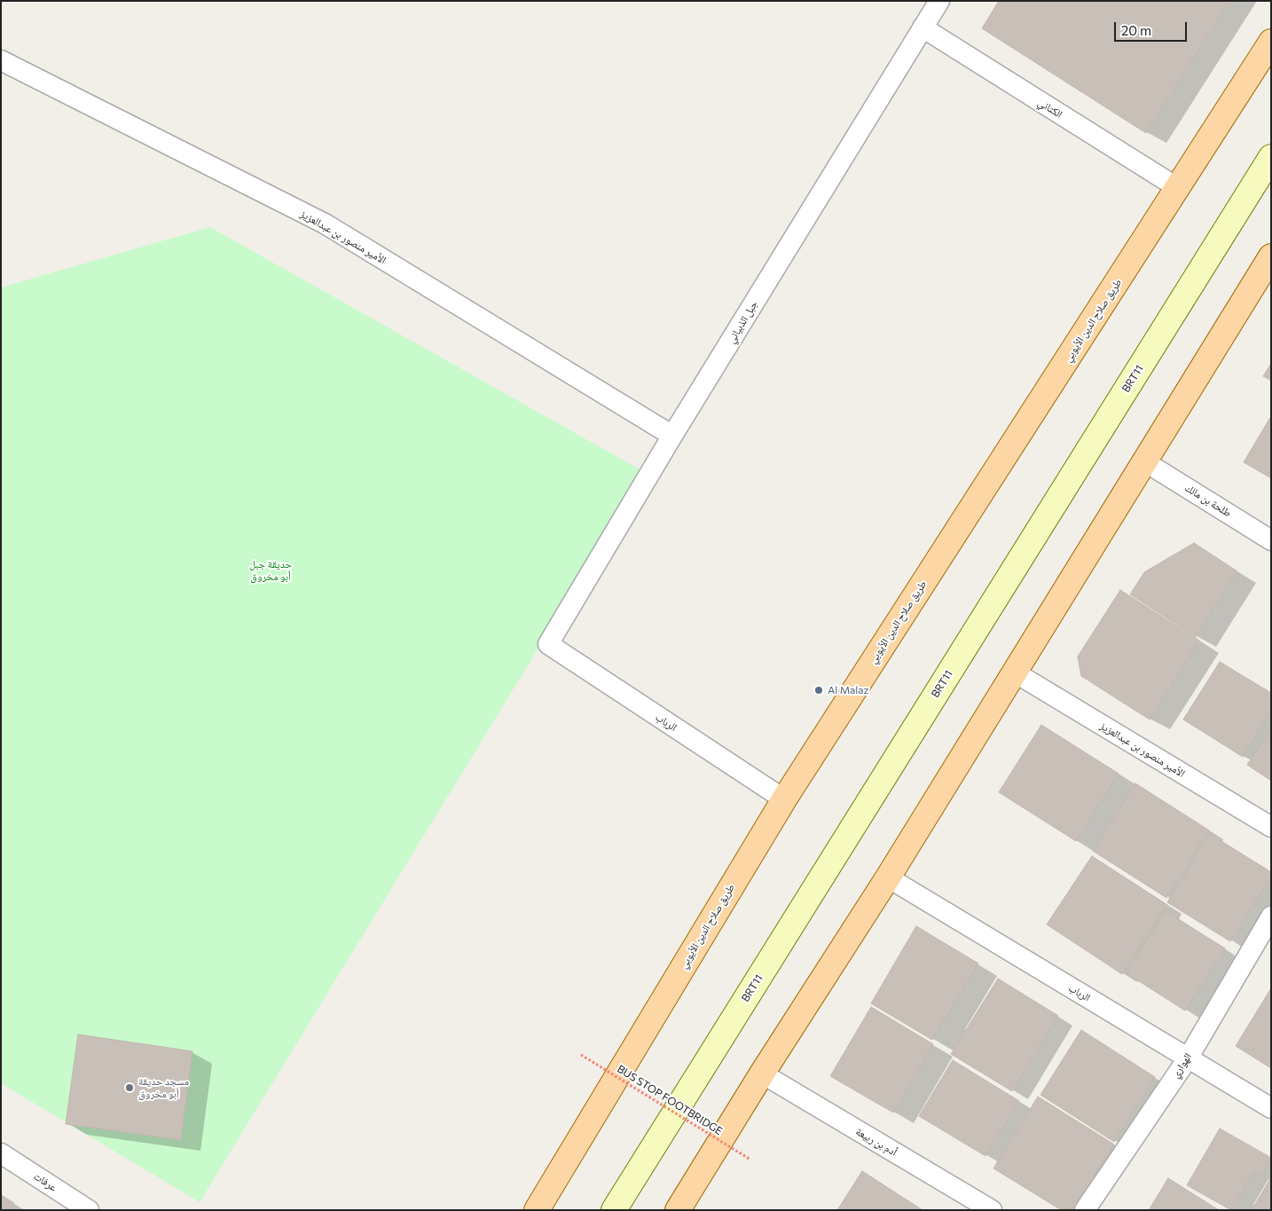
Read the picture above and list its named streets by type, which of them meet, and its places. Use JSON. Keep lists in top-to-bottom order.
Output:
{
  "streets": {
    "main road": ["طريق صلاح الدين الأيوبي", "BRT11"],
    "street": [
      "الكتاني",
      "الأمير منصور بن عبدالعزيز",
      "جبل الذبياني",
      "طلحة بن مالك",
      "الرباب",
      "الهواري",
      "أدم بن ربيعة",
      "عرفات"
    ],
    "path": ["BUS STOP FOOTBRIDGE"]
  },
  "crossings": [
    ["الكتاني", "طريق صلاح الدين الأيوبي"],
    ["الكتاني", "جبل الذبياني"],
    ["الأمير منصور بن عبدالعزيز", "جبل الذبياني"],
    ["طريق صلاح الدين الأيوبي", "الرباب"],
    ["جبل الذبياني", "الرباب"],
    ["الرباب", "الهواري"]
  ],
  "parks": ["حديقة جبل أبو مخروق"],
  "places": ["Al Malaz", "مسجد حديقة أبو مخروق"],
  "scale_bar": "20 m"
}
